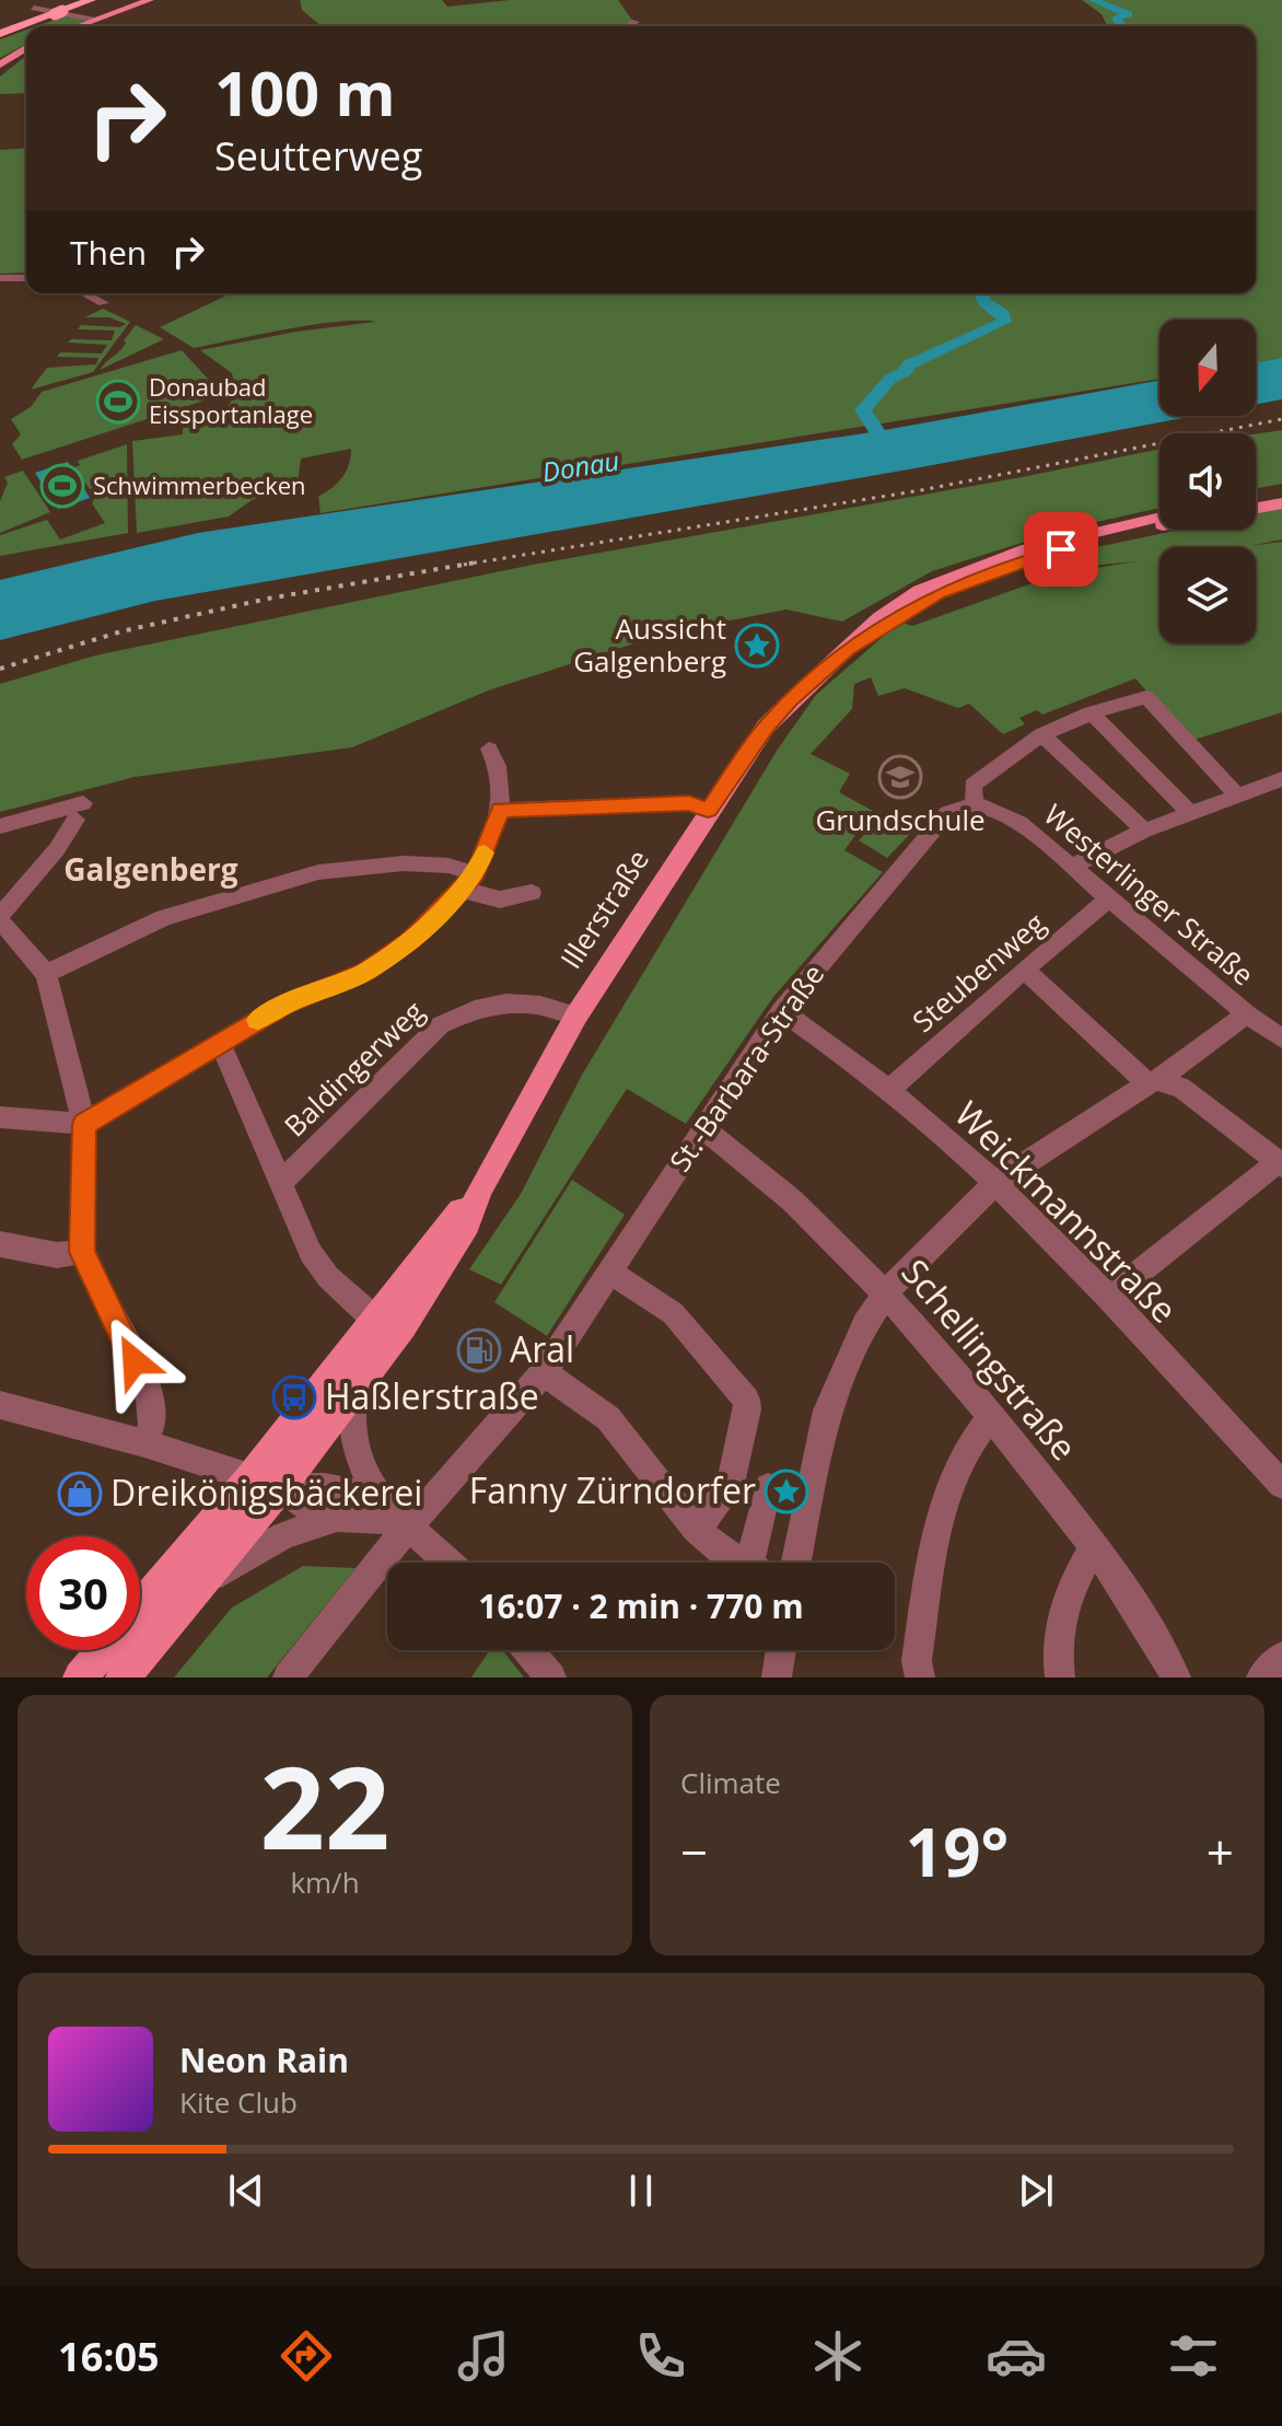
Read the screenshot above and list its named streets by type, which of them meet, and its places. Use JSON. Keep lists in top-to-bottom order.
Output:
{
  "streets": {
    "main road": ["Illerstraße"],
    "street": [
      "Westerlinger Straße",
      "Steubenweg",
      "St.-Barbara-Straße",
      "Baldingerweg",
      "Weickmannstraße",
      "Schellingstraße"
    ]
  },
  "crossings": [
    ["Westerlinger Straße", "Steubenweg"],
    ["Westerlinger Straße", "St.-Barbara-Straße"],
    ["Illerstraße", "Baldingerweg"],
    ["Steubenweg", "Weickmannstraße"],
    ["St.-Barbara-Straße", "Weickmannstraße"],
    ["St.-Barbara-Straße", "Schellingstraße"]
  ],
  "districts": ["Galgenberg"],
  "water": ["Donau"],
  "places": {
    "sports": ["Donaubad Eissportanlage", "Schwimmerbecken"],
    "place": ["Aussicht Galgenberg", "Fanny Zürndorfer"],
    "school or university": ["Grundschule"],
    "fuel station": ["Aral"],
    "bus stop": ["Haßlerstraße"],
    "shop": ["Dreikönigsbäckerei"]
  },
  "north": "bottom",
  "page": {
    "turn": ["100 m", "Seutterweg"],
    "then": "Then",
    "limit": "30",
    "trip": "16:07 · 2 min · 770 m",
    "tile": [
      ["22", "km/h"],
      "Climate"
    ],
    "heat": ["−", "19°", "+"],
    "song": ["Neon Rain", "Kite Club"],
    "tabs": "16:05"
  }
}
